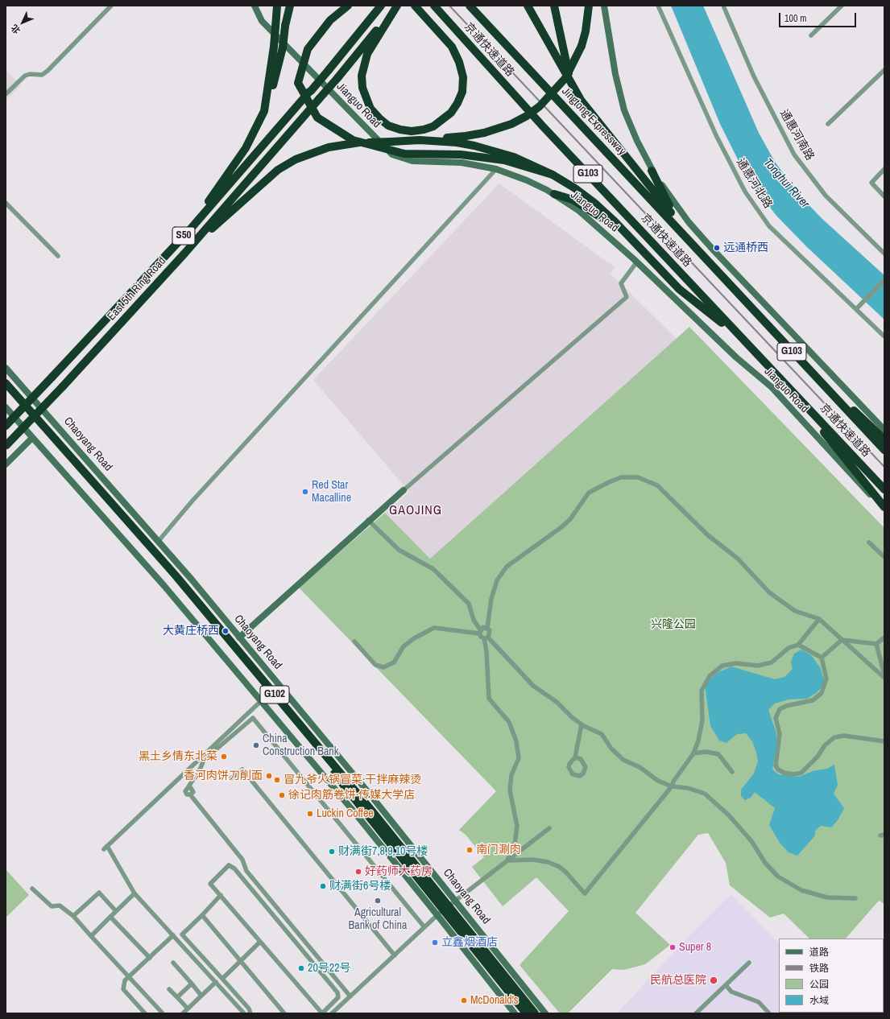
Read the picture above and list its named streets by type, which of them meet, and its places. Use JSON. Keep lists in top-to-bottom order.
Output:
{
  "streets": {
    "highway": [
      "京通快速道路",
      "Jingtong Expressway",
      "G103",
      "S50",
      "East 5th Ring Road",
      "Chaoyang Road",
      "G102"
    ],
    "street": ["Jianguo Road", "通惠河南路", "通惠河北路"]
  },
  "crossings": [
    ["京通快速道路", "Jingtong Expressway"],
    ["S50", "East 5th Ring Road"]
  ],
  "districts": ["GAOJING"],
  "water": ["Tonghui River"],
  "parks": ["兴隆公园"],
  "places": [
    "远通桥西",
    "Red Star Macalline",
    "大黄庄桥西",
    "China Construction Bank",
    "黑土乡情东北菜",
    "香河肉饼刀削面",
    "冒九爷火锅冒菜·干拌麻辣烫",
    "徐记肉筋卷饼·传媒大学店",
    "Luckin Coffee",
    "南门涮肉",
    "财满街7,8,9,10号楼",
    "好药师大药房",
    "财满街6号楼",
    "Agricultural Bank of China",
    "立鑫烟酒店",
    "Super 8",
    "20号22号",
    "民航总医院",
    "McDonald's"
  ],
  "legend": [
    "道路",
    "铁路",
    "公园",
    "水域"
  ],
  "scale_bar": "100 m",
  "north": "bottom left"
}
